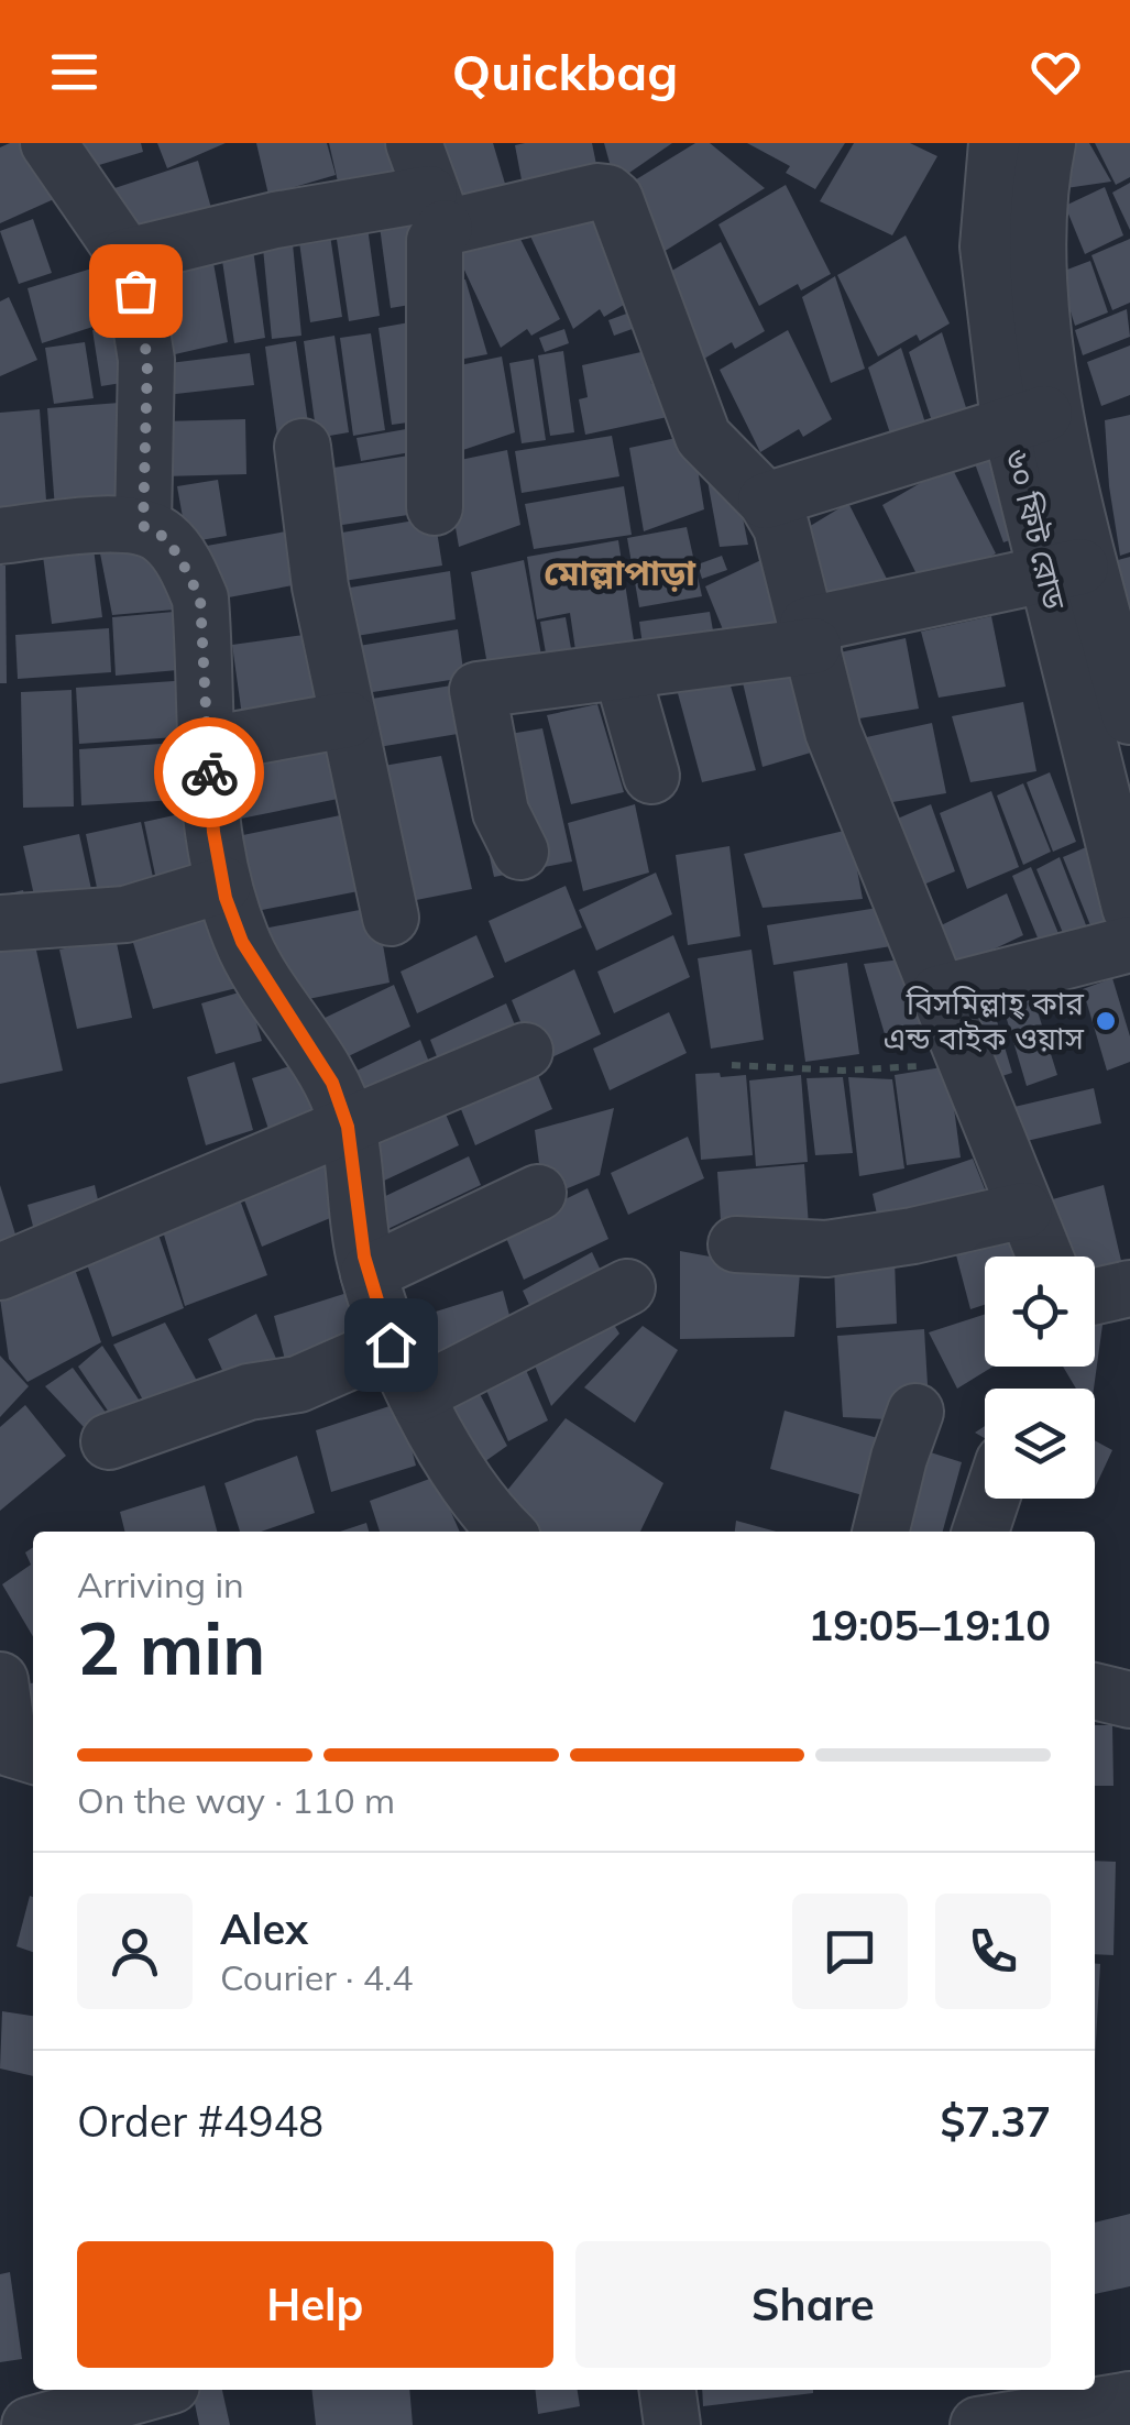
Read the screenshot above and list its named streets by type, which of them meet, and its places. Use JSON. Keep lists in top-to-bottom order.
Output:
{
  "streets": {
    "street": ["৬০ ফিট রোড"]
  },
  "districts": ["মোল্লাপাড়া"],
  "places": ["বিসমিল্লাহ্ কার এন্ড বাইক ওয়াস"],
  "page": {
    "header": "Quickbag",
    "heading": ["2 min", "Arriving in", "19:05–19:10"],
    "panel": [
      "Alex",
      "Courier · 4.4",
      "Order #4948",
      "$7.37"
    ],
    "bar": "On the way · 110 m",
    "buttons": ["Help", "Share"]
  }
}
